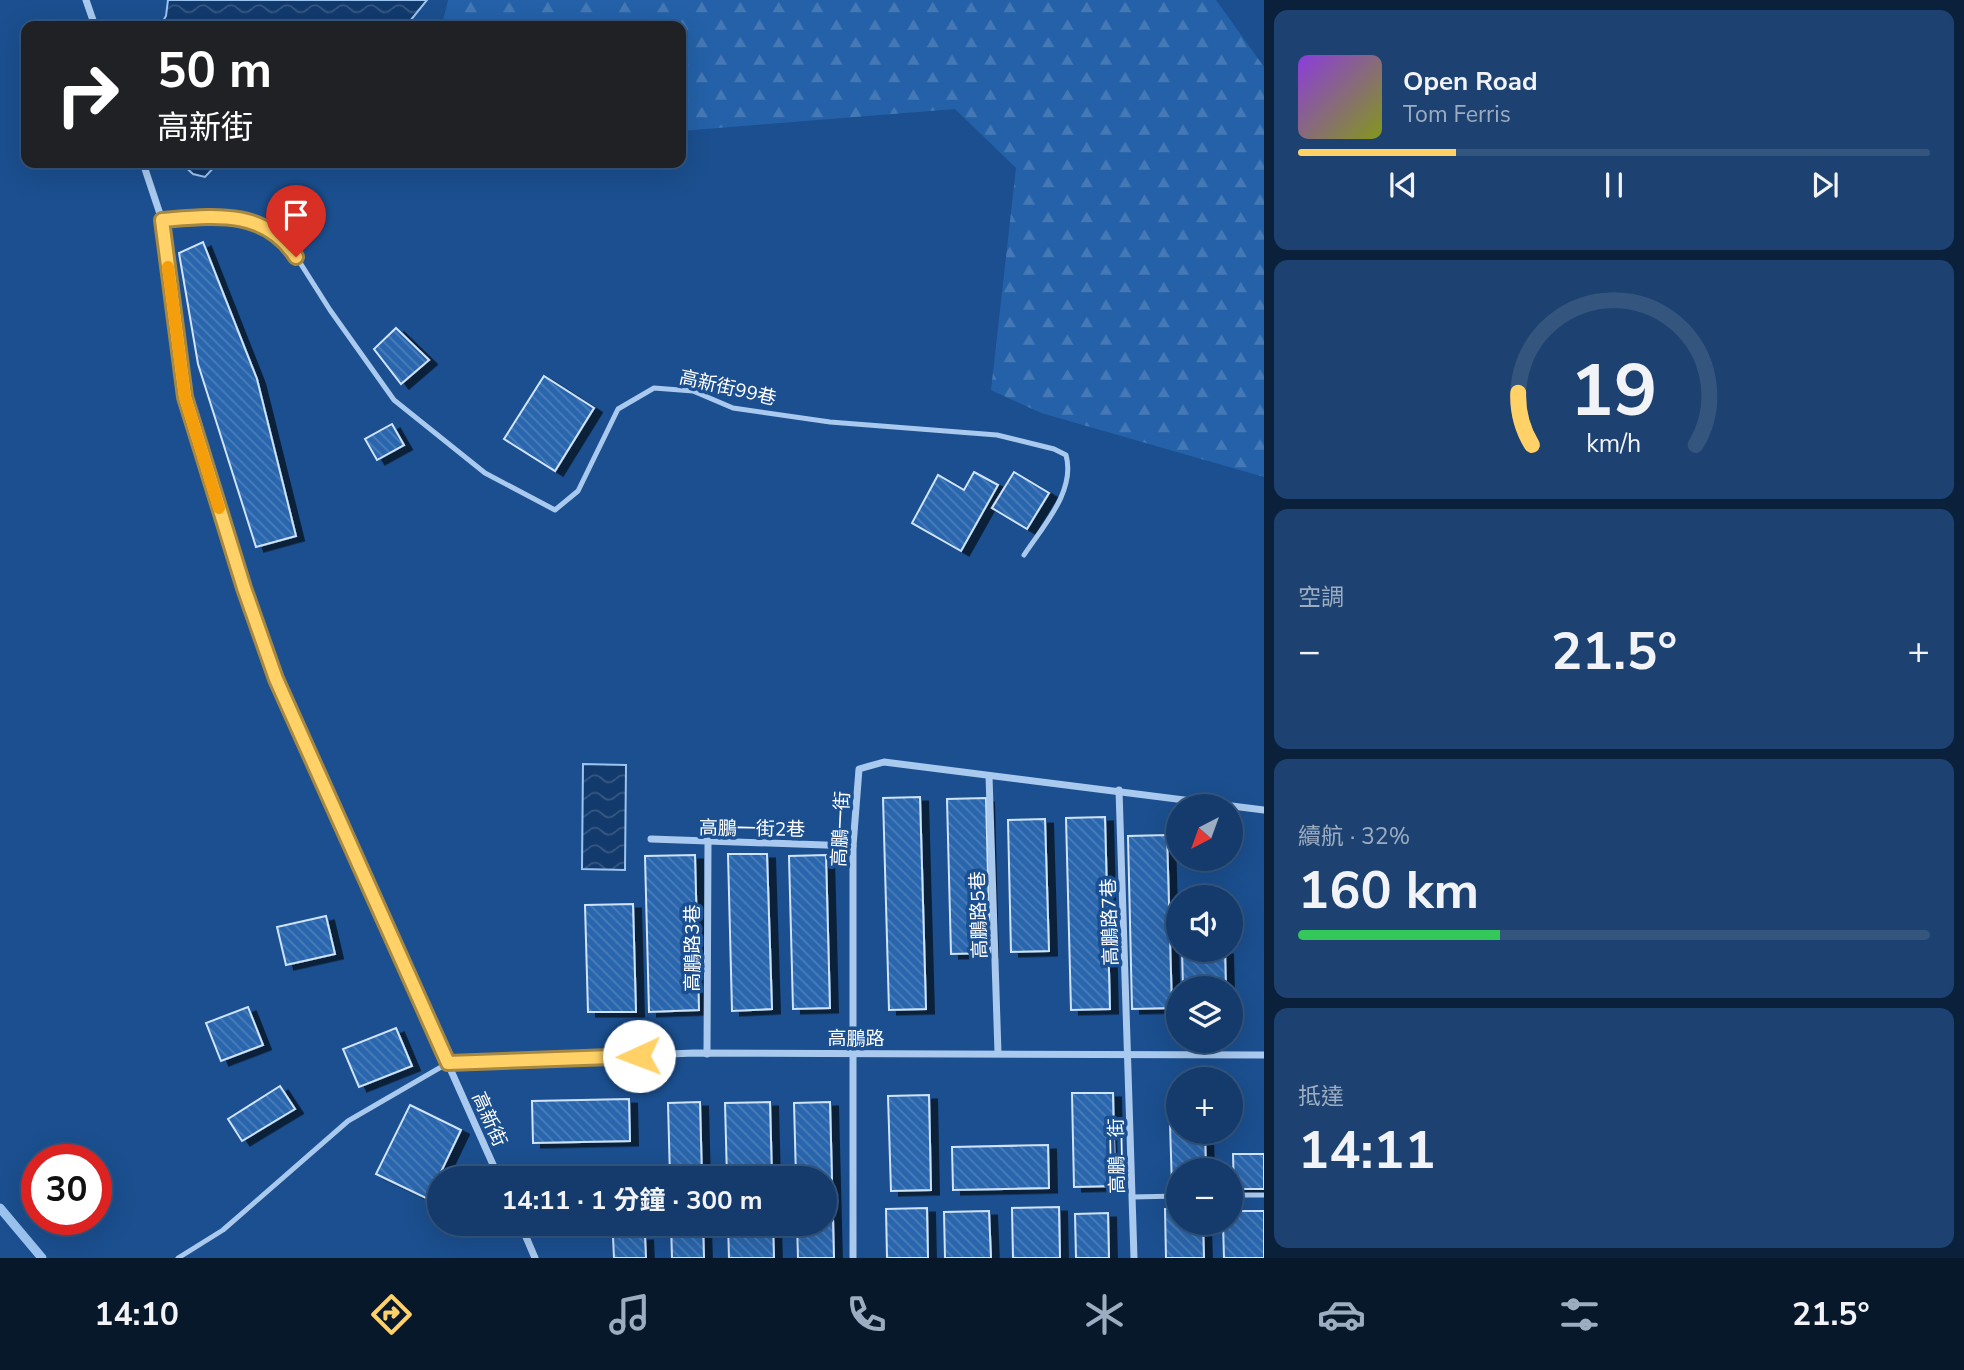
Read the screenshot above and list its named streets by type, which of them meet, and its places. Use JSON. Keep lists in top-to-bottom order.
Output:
{
  "streets": {
    "street": [
      "高鵬一街2巷",
      "高鵬一街",
      "高鵬路5巷",
      "高鵬路7巷",
      "高鵬路3巷",
      "高鵬路",
      "高新街",
      "高鵬二街"
    ],
    "lane": ["高新街99巷"]
  },
  "crossings": [
    ["高新街99巷", "高新街"],
    ["高鵬一街2巷", "高鵬一街"],
    ["高鵬一街2巷", "高鵬路3巷"],
    ["高鵬一街", "高鵬路5巷"],
    ["高鵬一街", "高鵬路7巷"],
    ["高鵬一街", "高鵬路"],
    ["高鵬路5巷", "高鵬路"],
    ["高鵬路7巷", "高鵬路"],
    ["高鵬路7巷", "高鵬二街"],
    ["高鵬路3巷", "高鵬路"],
    ["高鵬路", "高新街"],
    ["高鵬路", "高鵬二街"]
  ],
  "north": "bottom left",
  "page": {
    "turn": ["50 m", "高新街"],
    "song": ["Open Road", "Tom Ferris"],
    "tile": [
      "空調",
      ["續航 · 32%", "160 km"],
      ["抵達", "14:11"]
    ],
    "heat": ["−", "21.5°", "+"],
    "map_buttons": ["+", "−"],
    "limit": "30",
    "trip": "14:11 · 1 分鐘 · 300 m",
    "tabs": ["14:10", "21.5°"],
    "gauge": ["19", "km/h"]
  }
}
